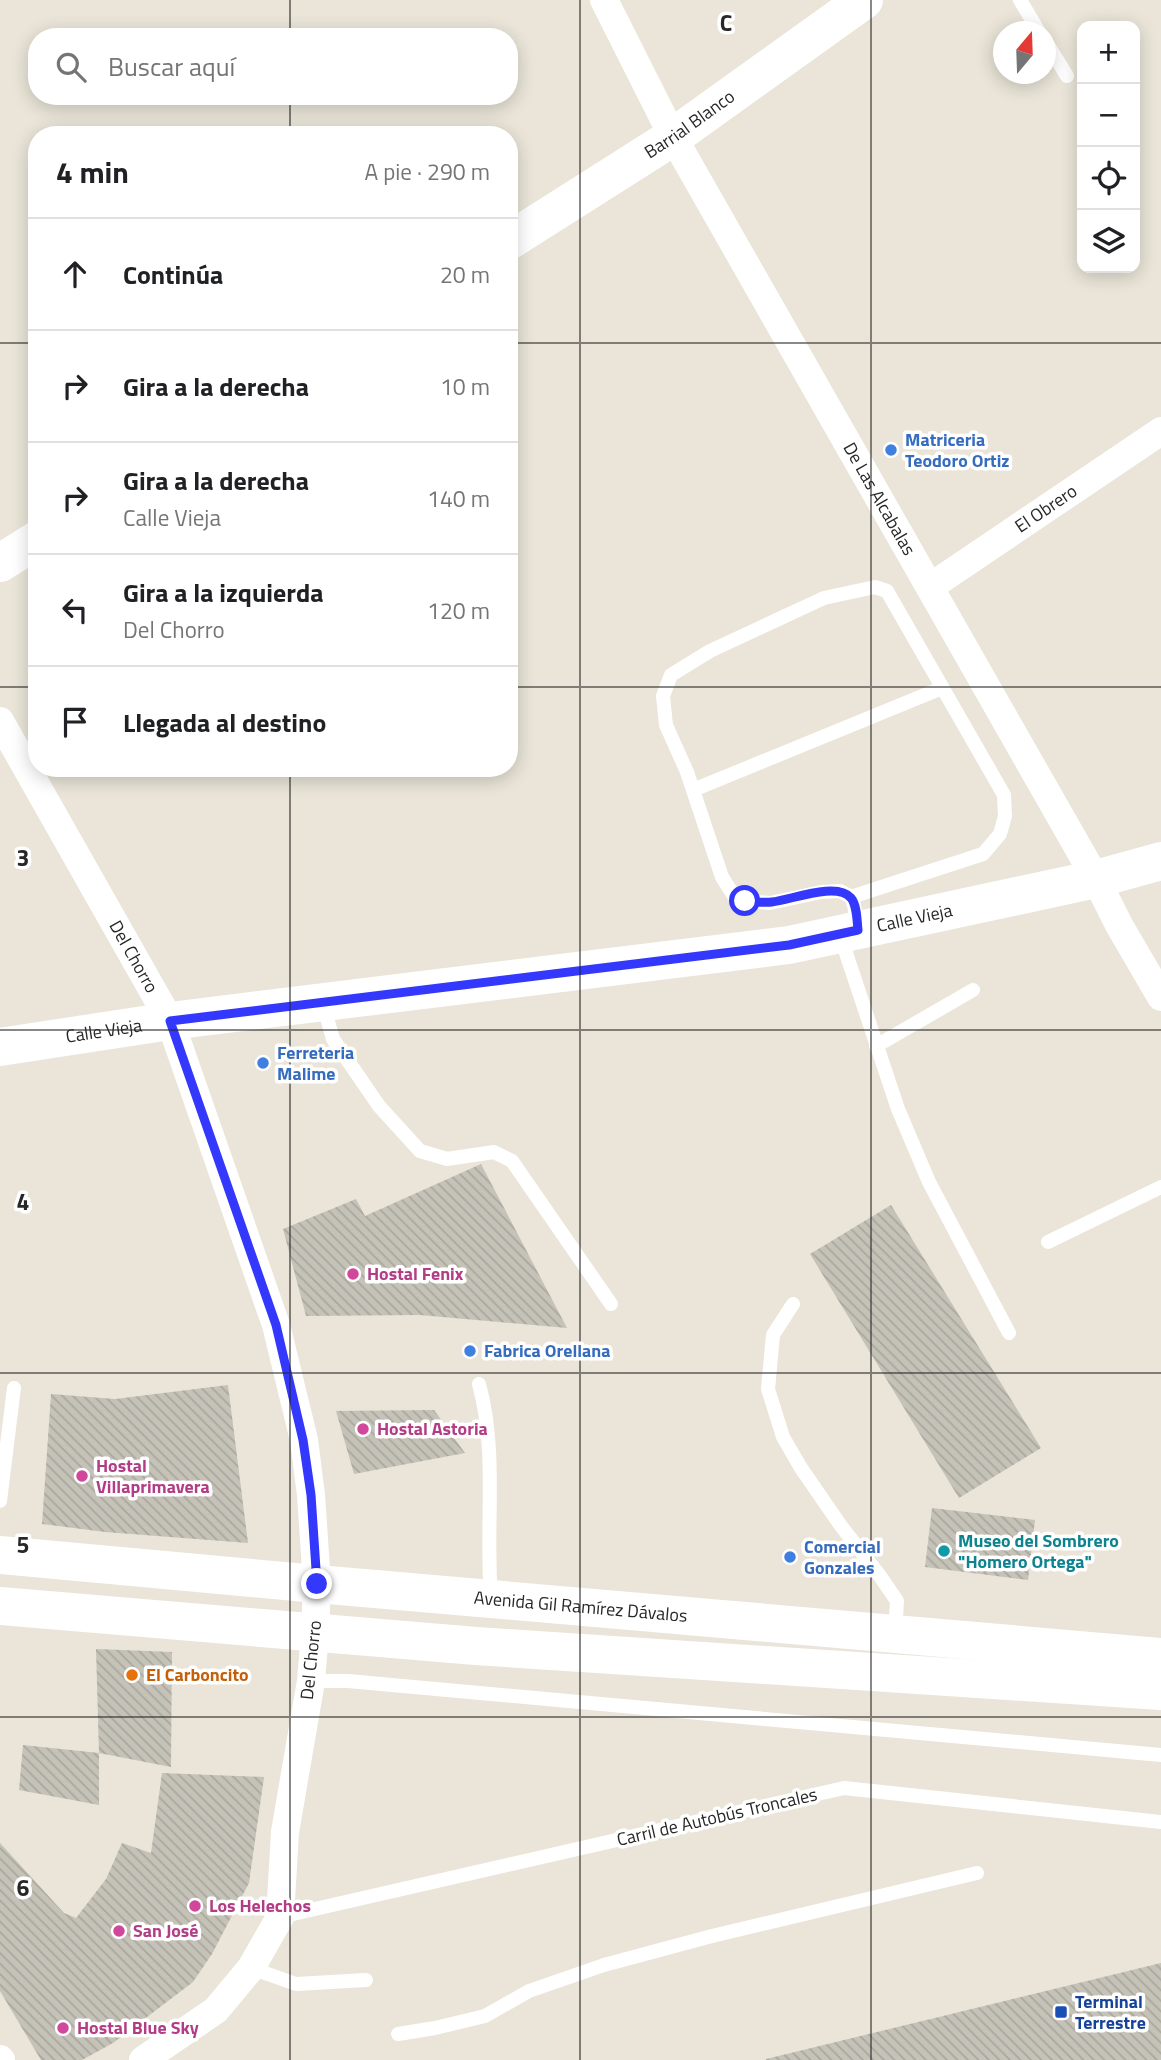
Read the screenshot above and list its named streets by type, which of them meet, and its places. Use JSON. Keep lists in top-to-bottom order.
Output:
{
  "streets": {
    "main road": ["Barrial Blanco", "Calle Vieja", "Avenida Gil Ramírez Dávalos"],
    "street": ["De Las Alcabalas", "El Obrero", "Del Chorro"],
    "lane": ["Carril de Autobús Troncales"]
  },
  "crossings": [
    ["Barrial Blanco", "De Las Alcabalas"],
    ["De Las Alcabalas", "El Obrero"],
    ["De Las Alcabalas", "Calle Vieja"],
    ["Calle Vieja", "Del Chorro"],
    ["Del Chorro", "Avenida Gil Ramírez Dávalos"],
    ["Del Chorro", "Carril de Autobús Troncales"]
  ],
  "places": {
    "other": [
      "Matriceria Teodoro Ortiz",
      "Ferreteria Malime",
      "Hostal Fenix",
      "Fabrica Orellana",
      "Hostal Astoria",
      "Hostal Villaprimavera",
      "Museo del Sombrero \"Homero Ortega\"",
      "Comercial Gonzales",
      "El Carboncito",
      "Los Helechos",
      "San José",
      "Hostal Blue Sky"
    ],
    "transit": ["Terminal Terrestre"]
  },
  "north": "top",
  "page": {
    "map_buttons": ["+", "−"],
    "search": "Buscar aquí",
    "heading": ["4 min", "A pie · 290 m"],
    "list": [
      ["Continúa", "20 m"],
      ["Gira a la derecha", "10 m"],
      ["Gira a la derecha", "Calle Vieja", "140 m"],
      ["Gira a la izquierda", "Del Chorro", "120 m"],
      "Llegada al destino"
    ]
  },
  "grid": {
    "columns": ["C"],
    "rows": [
      "3",
      "4",
      "5",
      "6"
    ]
  }
}
